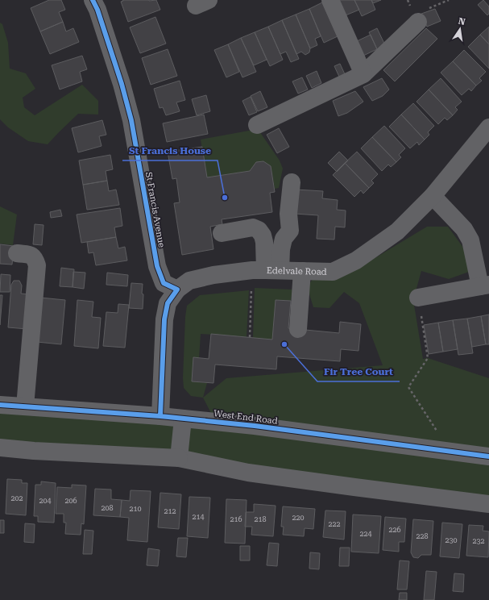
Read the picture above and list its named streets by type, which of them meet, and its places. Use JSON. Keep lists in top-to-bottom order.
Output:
{
  "streets": {
    "street": ["St Francis Avenue", "Edelvale Road", "West End Road"]
  },
  "crossings": [
    ["St Francis Avenue", "Edelvale Road"]
  ],
  "places": ["St Francis House", "Fir Tree Court"],
  "house_numbers": [
    "202",
    "204",
    "206",
    "208",
    "210",
    "212",
    "214",
    "220",
    "216",
    "218",
    "222",
    "226",
    "224",
    "228",
    "230",
    "232"
  ],
  "north": "top"
}
